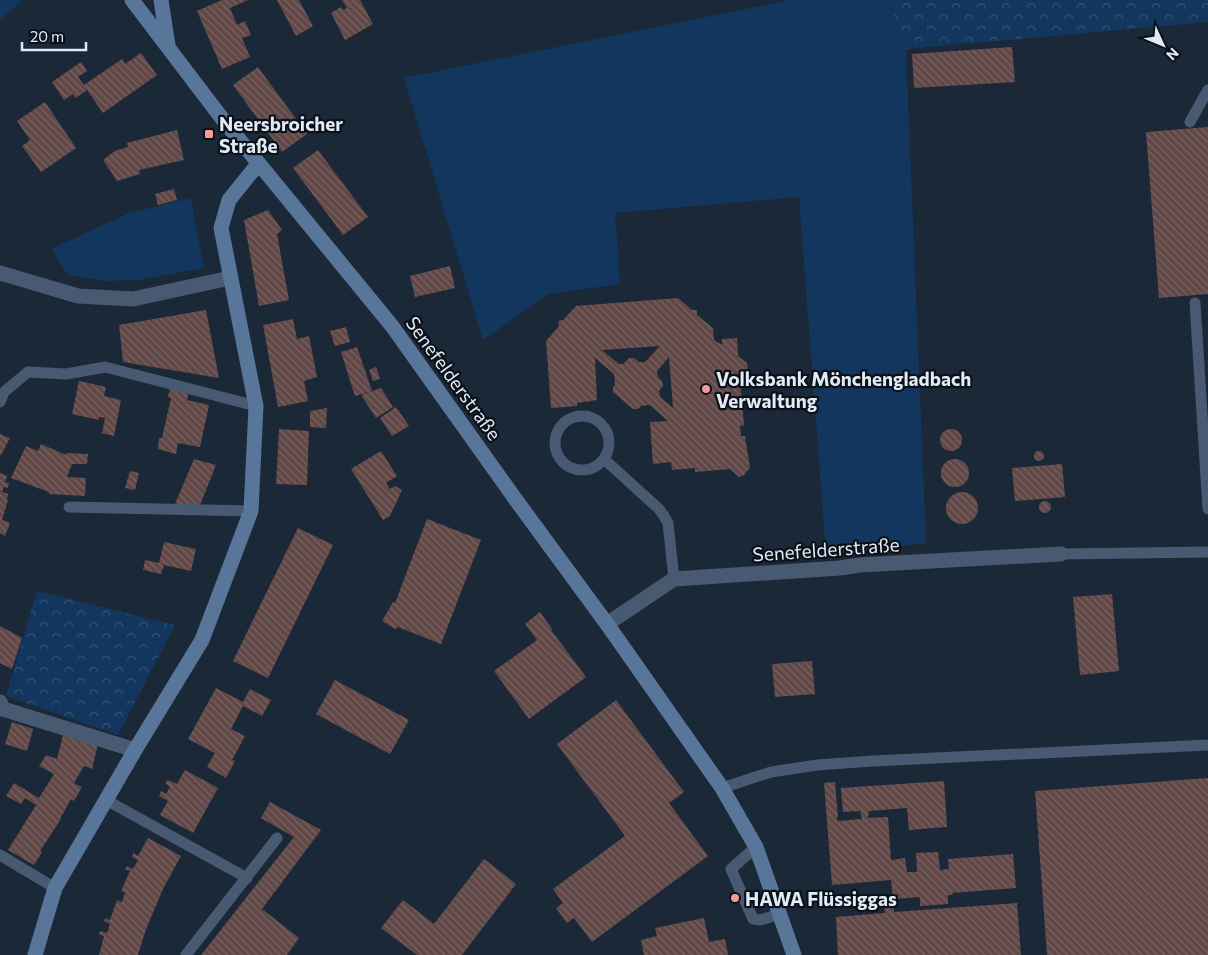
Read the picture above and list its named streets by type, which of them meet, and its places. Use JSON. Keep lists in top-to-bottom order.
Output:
{
  "streets": {
    "street": ["Senefelderstraße"]
  },
  "places": {
    "transit": ["Neersbroicher Straße"],
    "other": ["Volksbank Mönchengladbach Verwaltung", "HAWA Flüssiggas"]
  },
  "scale_bar": "20 m",
  "north": "bottom right"
}
